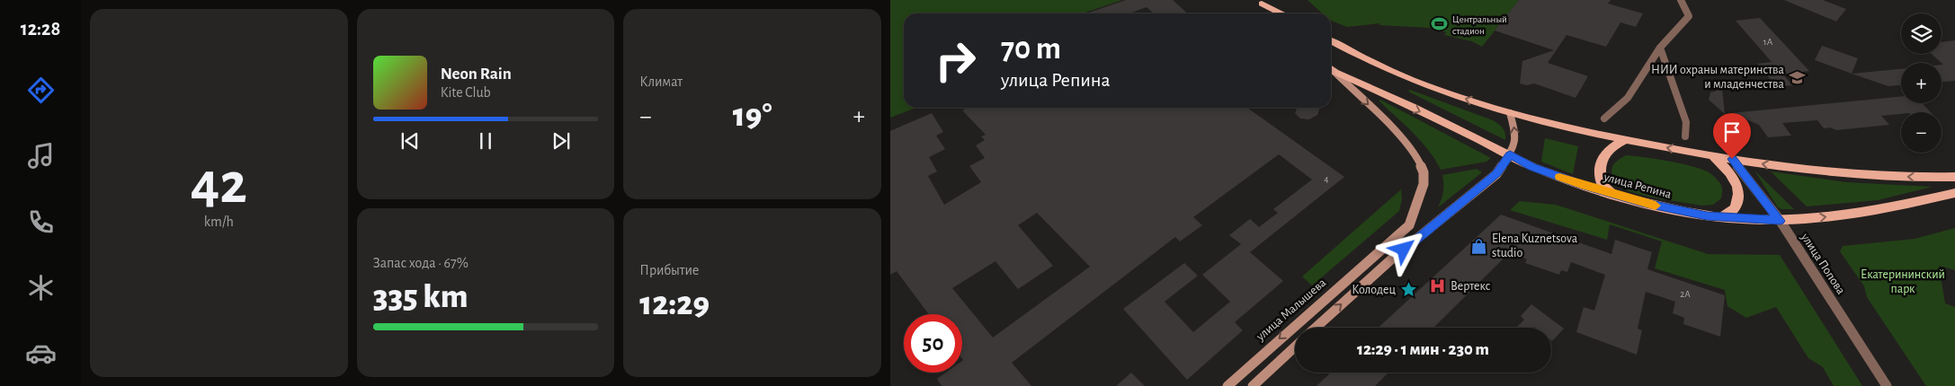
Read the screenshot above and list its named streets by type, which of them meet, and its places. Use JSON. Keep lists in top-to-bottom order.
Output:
{
  "streets": {
    "main road": ["улица Репина", "улица Малышева"],
    "street": ["улица Попова"]
  },
  "crossings": [
    ["улица Репина", "улица Попова"],
    ["улица Репина", "улица Малышева"]
  ],
  "parks": ["Екатерининский парк"],
  "places": {
    "sports": ["Центральный стадион"],
    "school or university": ["НИИ охраны материнства и младенчества"],
    "shop": ["Elena Kuznetsova studio"],
    "hospital": ["Вертекс"],
    "place": ["Колодец"]
  },
  "house_numbers": ["1А", "4", "2А"],
  "page": {
    "tabs": "12:28",
    "tile": [
      ["42", "km/h"],
      "Климат",
      ["Запас хода · 67%", "335 km"],
      ["Прибытие", "12:29"]
    ],
    "map_buttons": ["+", "−"],
    "turn": ["70 m", "улица Репина"],
    "song": ["Neon Rain", "Kite Club"],
    "heat": ["−", "19°", "+"],
    "limit": "50",
    "trip": "12:29 · 1 мин · 230 m"
  }
}
